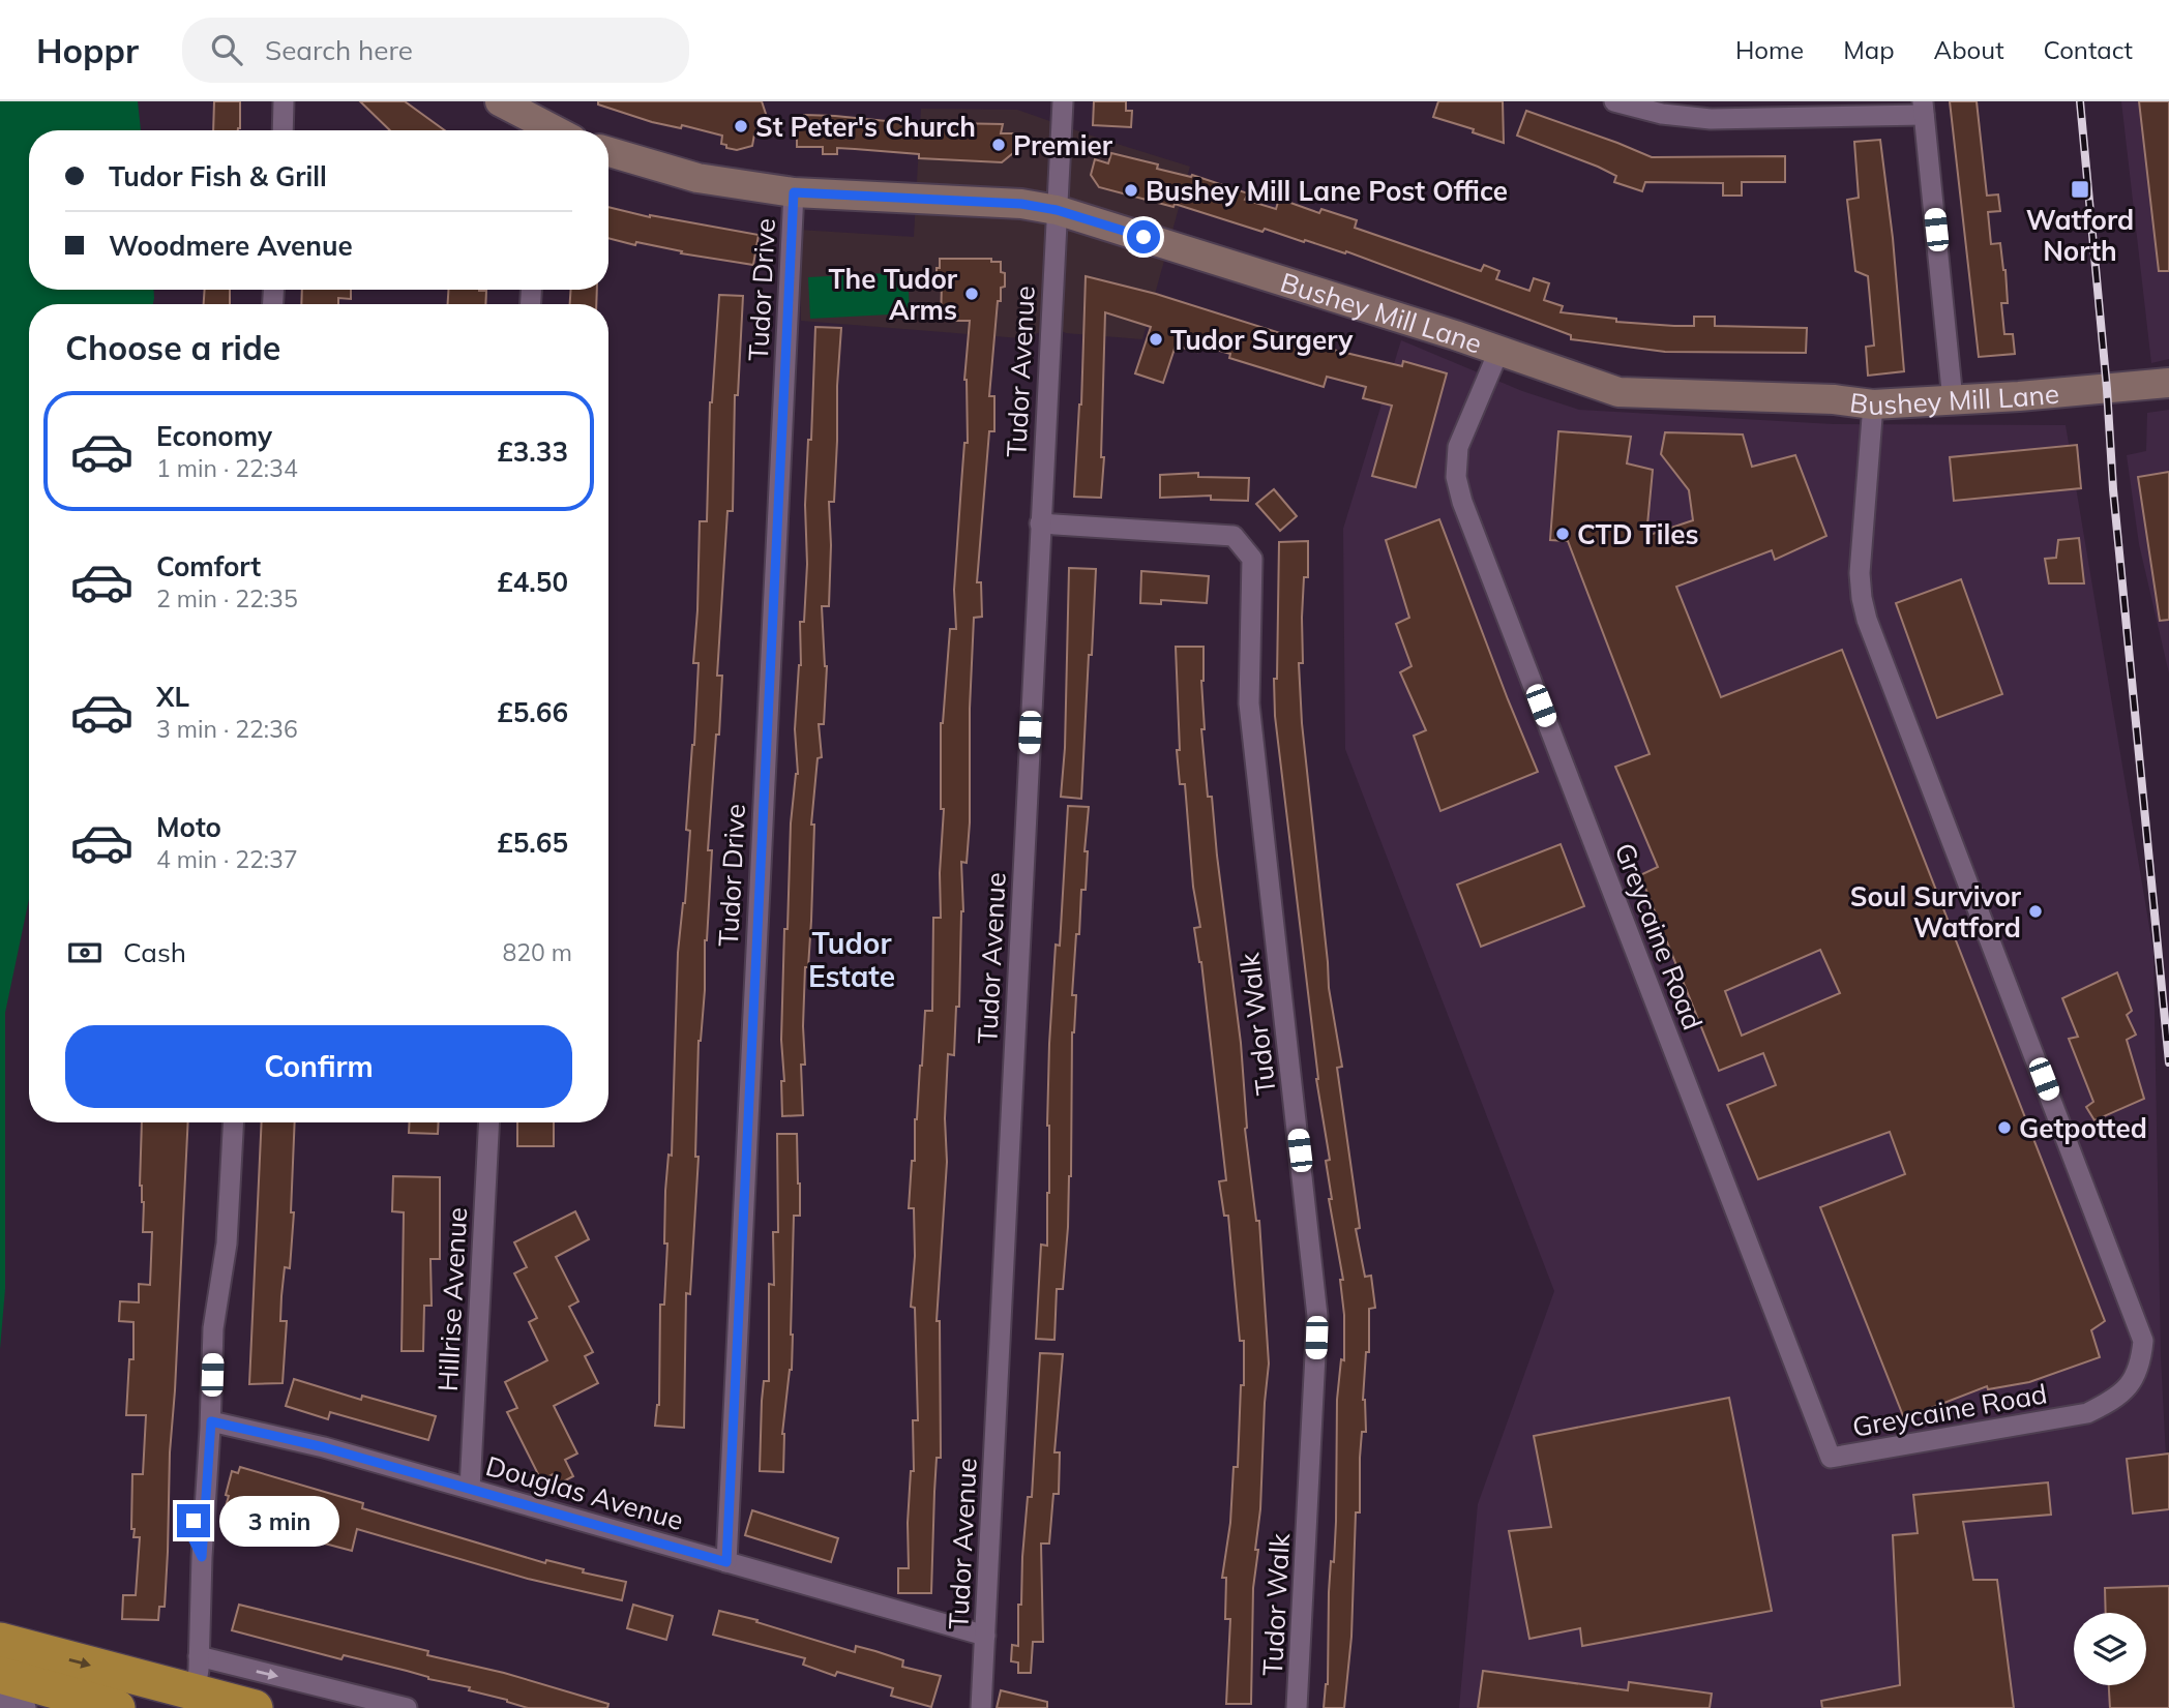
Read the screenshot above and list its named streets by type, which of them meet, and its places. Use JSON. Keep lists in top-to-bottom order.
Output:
{
  "streets": {
    "street": [
      "Tudor Drive",
      "Bushey Mill Lane",
      "Tudor Avenue",
      "Greycaine Road",
      "Tudor Walk",
      "Hillrise Avenue",
      "Douglas Avenue"
    ]
  },
  "crossings": [
    ["Tudor Drive", "Bushey Mill Lane"],
    ["Tudor Drive", "Douglas Avenue"],
    ["Bushey Mill Lane", "Tudor Avenue"],
    ["Bushey Mill Lane", "Greycaine Road"],
    ["Tudor Avenue", "Tudor Walk"],
    ["Tudor Avenue", "Douglas Avenue"],
    ["Hillrise Avenue", "Douglas Avenue"]
  ],
  "districts": ["Tudor Estate"],
  "places": {
    "other": [
      "St Peter's Church",
      "Premier",
      "Bushey Mill Lane Post Office",
      "The Tudor Arms",
      "Tudor Surgery",
      "CTD Tiles",
      "Soul Survivor Watford",
      "Getpotted"
    ],
    "transit": ["Watford North"]
  },
  "page": {
    "header": "Hoppr",
    "search": "Search here",
    "nav": [
      "Home",
      "Map",
      "About",
      "Contact"
    ],
    "banner": ["Tudor Fish & Grill", "Woodmere Avenue"],
    "heading": "Choose a ride",
    "list": [
      {
        "name": "Economy",
        "note": "1 min · 22:34",
        "value": "£3.33"
      },
      {
        "name": "Comfort",
        "note": "2 min · 22:35",
        "value": "£4.50"
      },
      {
        "name": "XL",
        "note": "3 min · 22:36",
        "value": "£5.66"
      },
      {
        "name": "Moto",
        "note": "4 min · 22:37",
        "value": "£5.65"
      }
    ],
    "pay": ["Cash", "820 m"],
    "buttons": "Confirm",
    "bubble": "3 min"
  }
}
